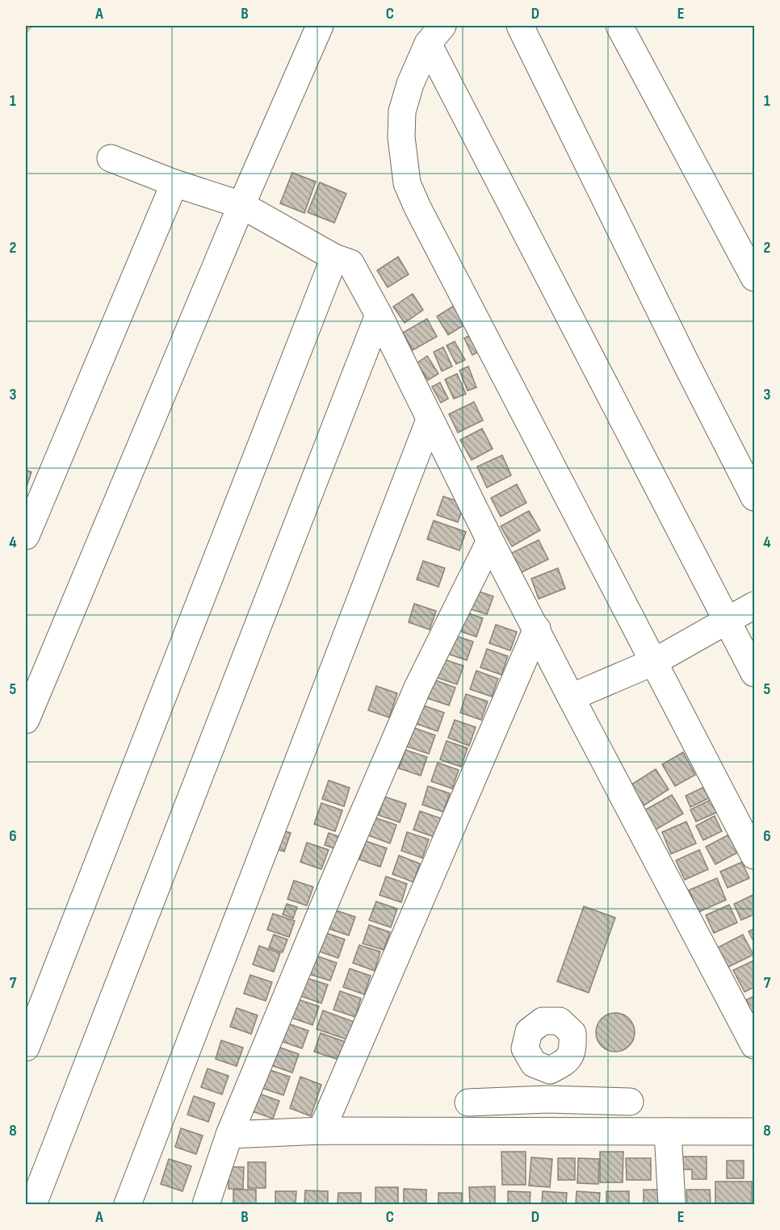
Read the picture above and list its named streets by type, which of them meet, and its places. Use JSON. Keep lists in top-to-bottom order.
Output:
{
  "grid": {
    "columns": [
      "A",
      "B",
      "C",
      "D",
      "E"
    ],
    "rows": [
      "1",
      "2",
      "3",
      "4",
      "5",
      "6",
      "7",
      "8"
    ]
  }
}
